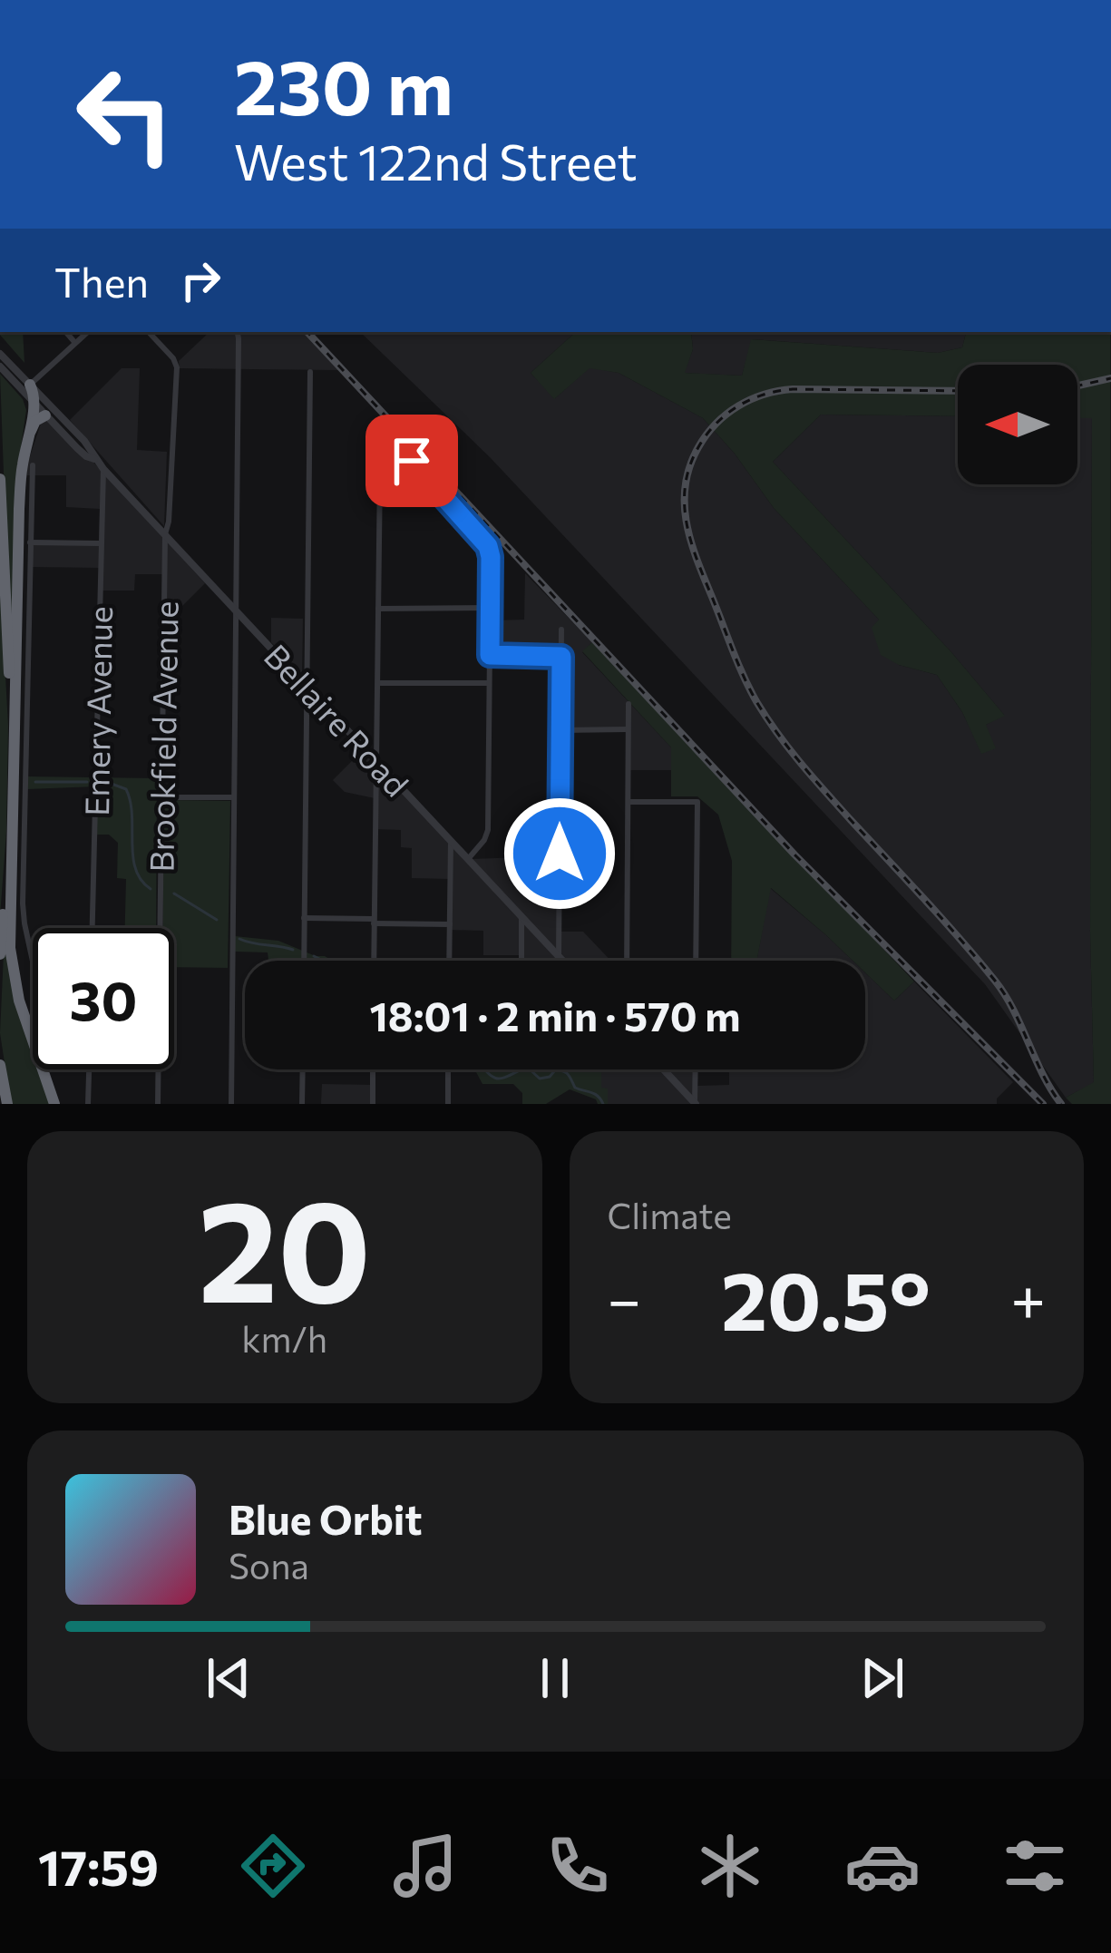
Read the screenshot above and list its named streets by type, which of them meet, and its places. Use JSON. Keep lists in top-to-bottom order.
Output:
{
  "streets": {
    "street": ["Emery Avenue", "Bellaire Road", "Brookfield Avenue"]
  },
  "crossings": [
    ["Emery Avenue", "Bellaire Road"],
    ["Bellaire Road", "Brookfield Avenue"]
  ],
  "north": "left",
  "page": {
    "turn": ["230 m", "West 122nd Street"],
    "then": "Then",
    "limit": "30",
    "trip": "18:01 · 2 min · 570 m",
    "tile": [
      ["20", "km/h"],
      "Climate"
    ],
    "heat": ["−", "20.5°", "+"],
    "song": ["Blue Orbit", "Sona"],
    "tabs": "17:59"
  }
}
